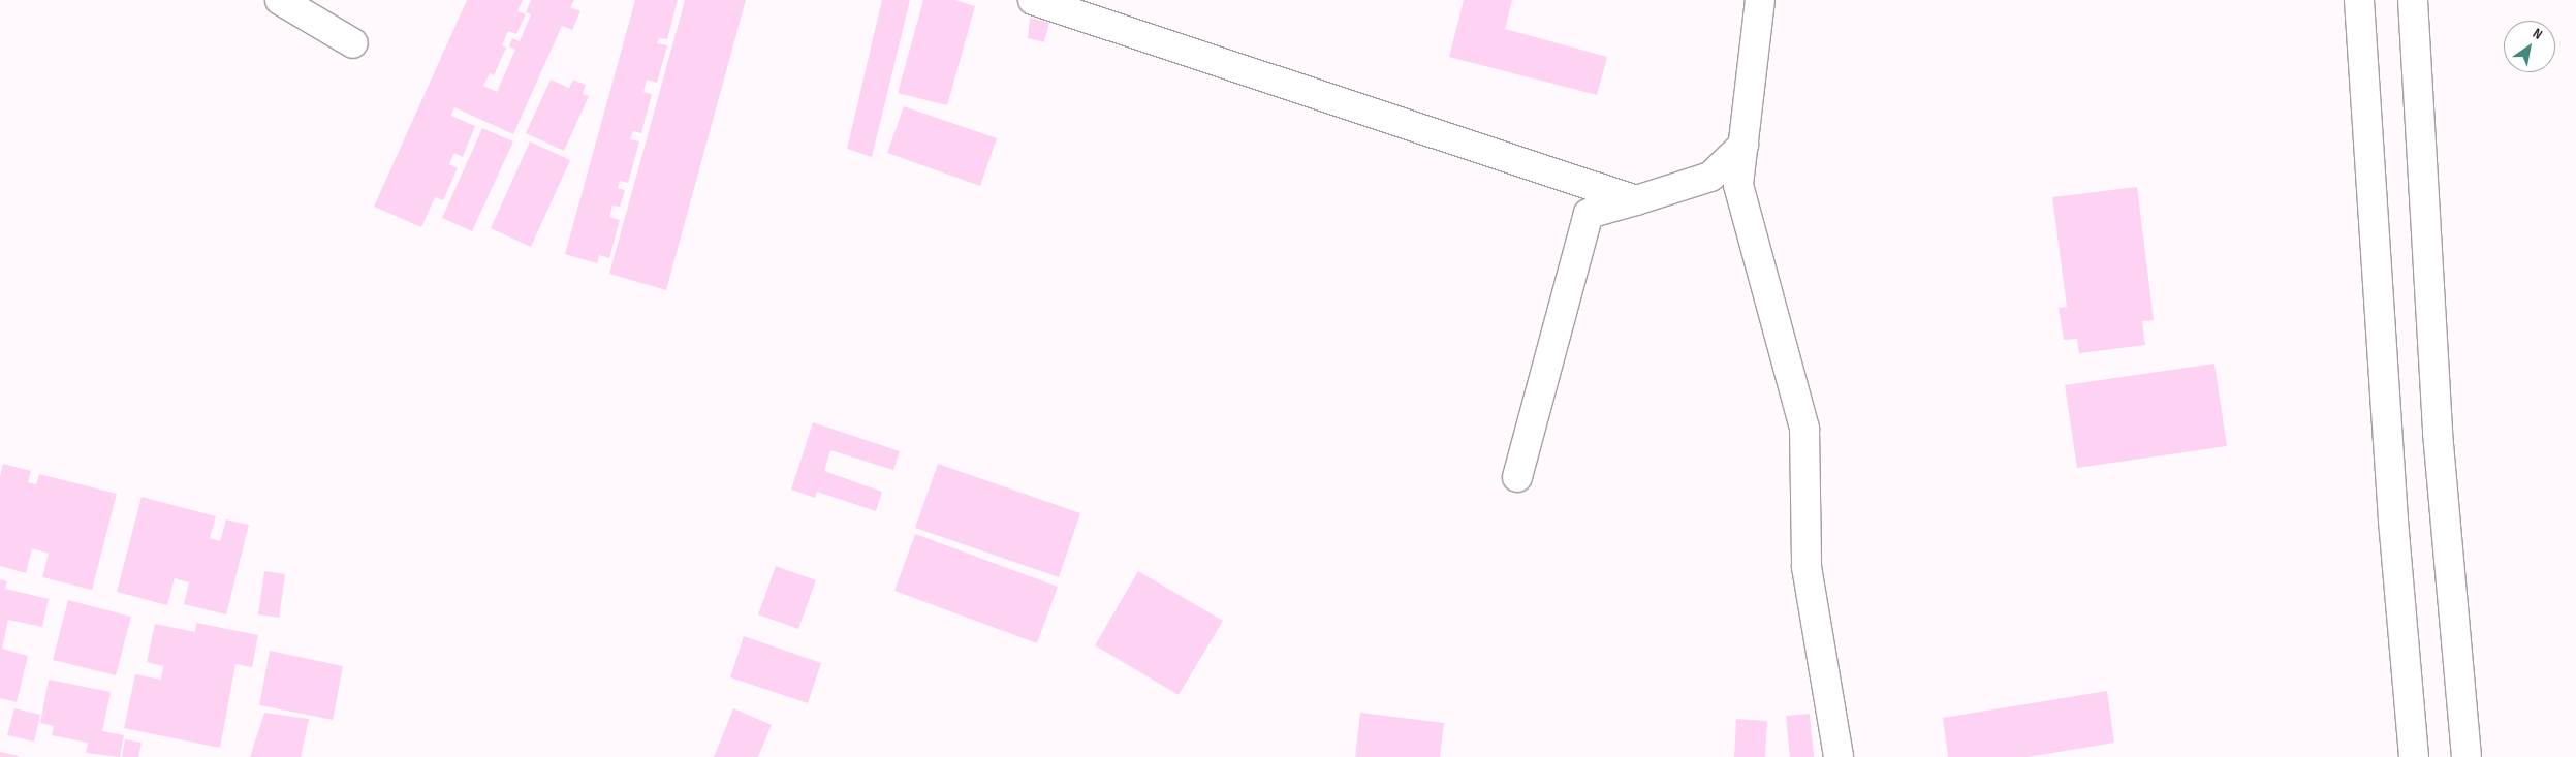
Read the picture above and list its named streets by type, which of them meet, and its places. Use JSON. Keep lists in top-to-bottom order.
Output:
{
  "north": "top right"
}
